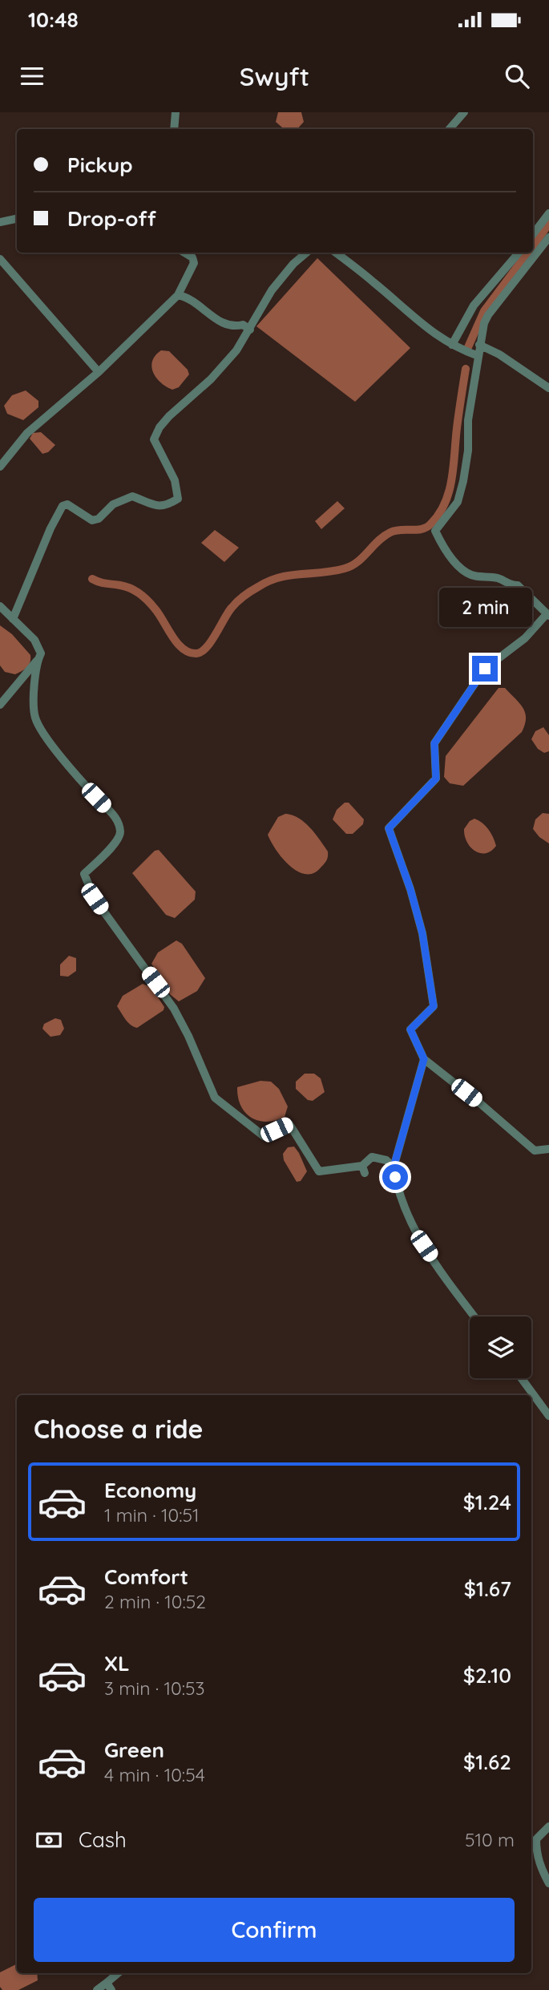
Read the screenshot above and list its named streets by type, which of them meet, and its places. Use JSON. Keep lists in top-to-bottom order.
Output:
{
  "page": {
    "status": "10:48",
    "header": "Swyft",
    "banner": ["Pickup", "Drop-off"],
    "bubble": "2 min",
    "heading": "Choose a ride",
    "list": [
      {
        "name": "Economy",
        "note": "1 min · 10:51",
        "value": "$1.24"
      },
      {
        "name": "Comfort",
        "note": "2 min · 10:52",
        "value": "$1.67"
      },
      {
        "name": "XL",
        "note": "3 min · 10:53",
        "value": "$2.10"
      },
      {
        "name": "Green",
        "note": "4 min · 10:54",
        "value": "$1.62"
      }
    ],
    "pay": ["Cash", "510 m"],
    "buttons": "Confirm"
  }
}
